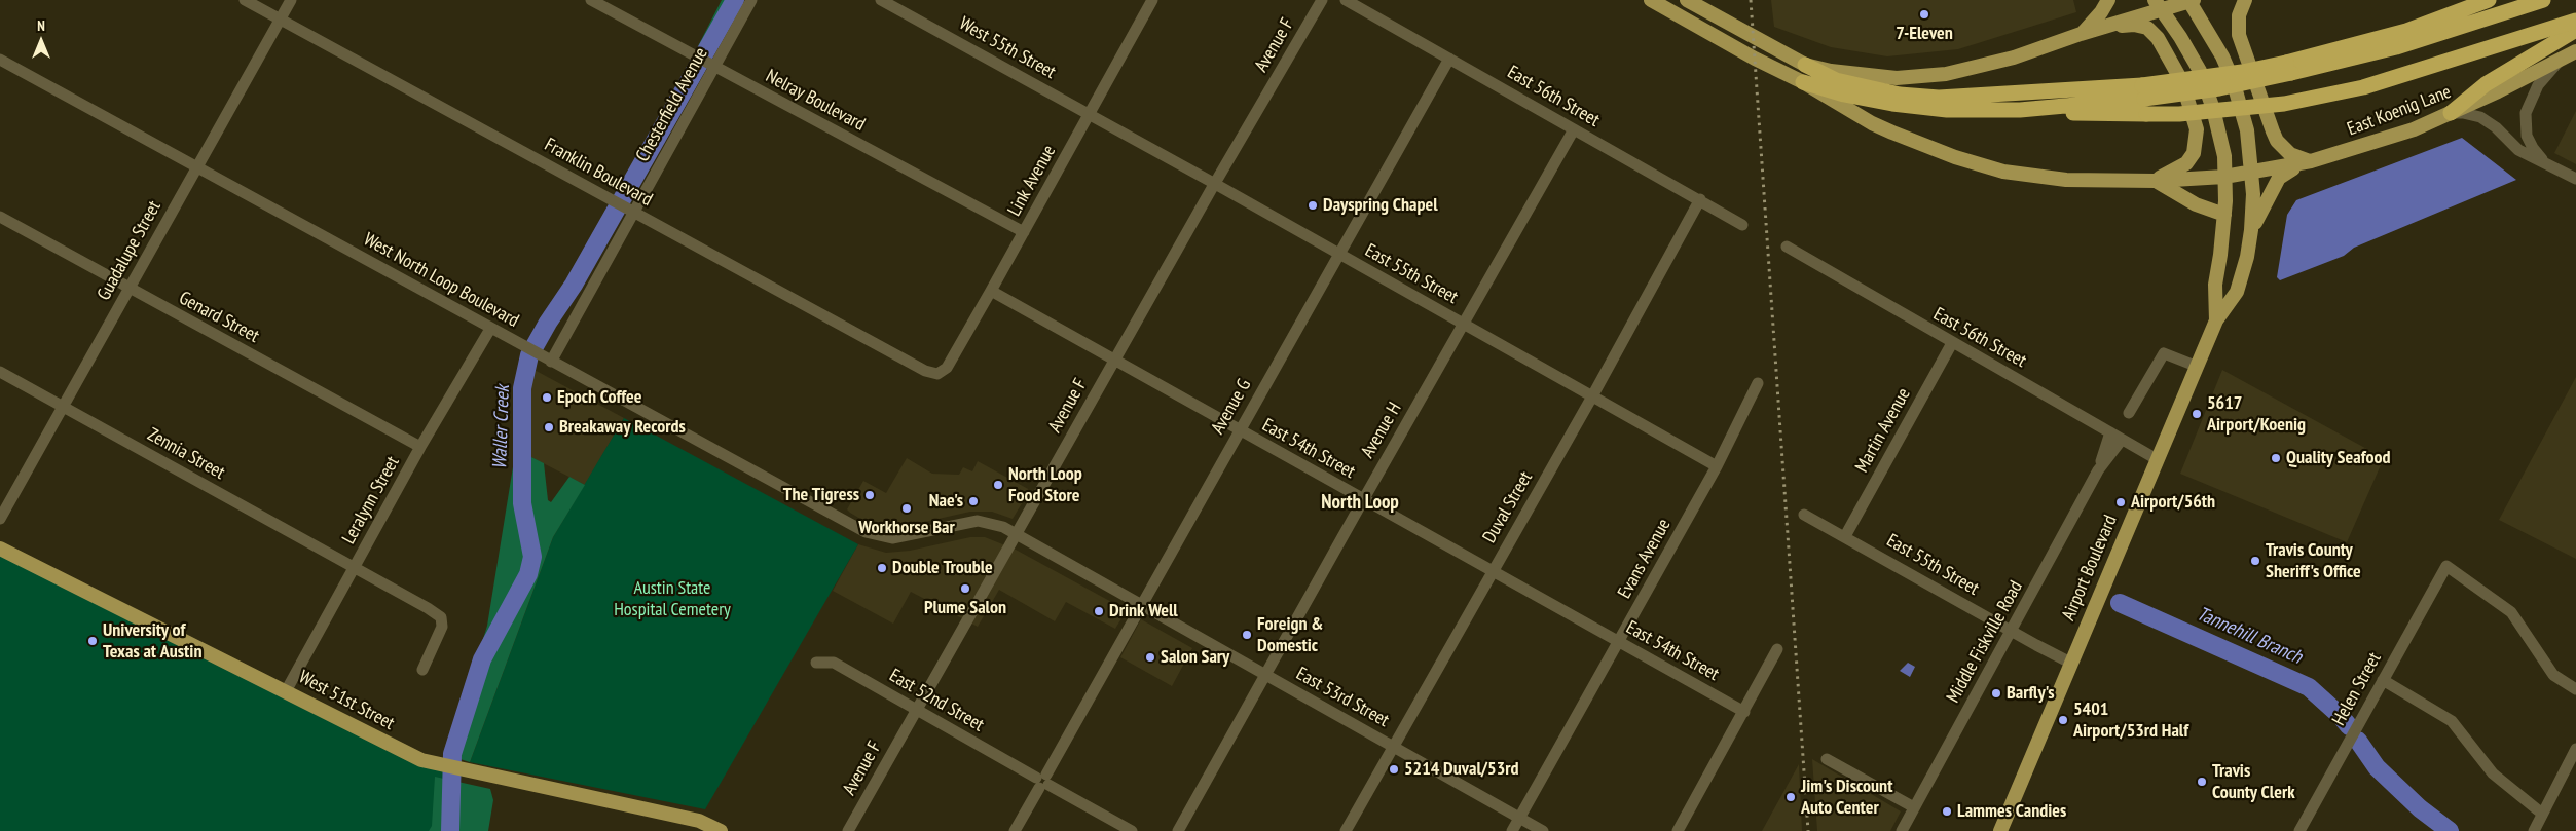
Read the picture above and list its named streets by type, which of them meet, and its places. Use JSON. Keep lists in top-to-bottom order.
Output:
{
  "streets": {
    "main road": ["East Koenig Lane", "Airport Boulevard", "West 51st Street"],
    "street": [
      "Avenue F",
      "West 55th Street",
      "East 56th Street",
      "Nelray Boulevard",
      "Chesterfield Avenue",
      "Franklin Boulevard",
      "Link Avenue",
      "Guadalupe Street",
      "East 55th Street",
      "West North Loop Boulevard",
      "Genard Street",
      "Avenue G",
      "Avenue H",
      "Martin Avenue",
      "East 54th Street",
      "Zennia Street",
      "Leralynn Street",
      "Duval Street",
      "Evans Avenue",
      "Middle Fiskville Road",
      "Helen Street",
      "East 53rd Street",
      "East 52nd Street"
    ]
  },
  "crossings": [
    ["Avenue F", "East 55th Street"],
    ["Avenue F", "West North Loop Boulevard"],
    ["Avenue F", "East 54th Street"],
    ["Avenue F", "East 53rd Street"],
    ["Avenue F", "East 52nd Street"],
    ["West 55th Street", "Link Avenue"],
    ["West 55th Street", "East 55th Street"],
    ["East 56th Street", "Avenue G"],
    ["East 56th Street", "Avenue H"],
    ["East 56th Street", "Martin Avenue"],
    ["East 56th Street", "Duval Street"],
    ["East 56th Street", "Airport Boulevard"],
    ["East 56th Street", "Middle Fiskville Road"],
    ["Nelray Boulevard", "Chesterfield Avenue"],
    ["Nelray Boulevard", "Link Avenue"],
    ["Chesterfield Avenue", "Franklin Boulevard"],
    ["Chesterfield Avenue", "West North Loop Boulevard"],
    ["East Koenig Lane", "Airport Boulevard"],
    ["Franklin Boulevard", "Link Avenue"],
    ["Franklin Boulevard", "Guadalupe Street"],
    ["Link Avenue", "East 55th Street"],
    ["Link Avenue", "East 54th Street"],
    ["Guadalupe Street", "West North Loop Boulevard"],
    ["Guadalupe Street", "Genard Street"],
    ["Guadalupe Street", "Zennia Street"],
    ["East 55th Street", "Avenue G"],
    ["East 55th Street", "Avenue H"],
    ["East 55th Street", "Martin Avenue"],
    ["East 55th Street", "Duval Street"],
    ["East 55th Street", "Evans Avenue"],
    ["East 55th Street", "Airport Boulevard"],
    ["East 55th Street", "Middle Fiskville Road"],
    ["West North Loop Boulevard", "Leralynn Street"],
    ["West North Loop Boulevard", "East 53rd Street"],
    ["Genard Street", "Leralynn Street"],
    ["Avenue G", "East 54th Street"],
    ["Avenue G", "East 53rd Street"],
    ["Avenue G", "East 52nd Street"],
    ["Avenue H", "East 54th Street"],
    ["Avenue H", "East 53rd Street"],
    ["East 54th Street", "Duval Street"],
    ["East 54th Street", "Evans Avenue"],
    ["Zennia Street", "Leralynn Street"],
    ["Leralynn Street", "West 51st Street"],
    ["Duval Street", "East 53rd Street"],
    ["Evans Avenue", "East 53rd Street"]
  ],
  "districts": ["North Loop"],
  "water": ["Waller Creek", "Tannehill Branch"],
  "parks": ["Austin State Hospital Cemetery"],
  "places": [
    "7-Eleven",
    "Dayspring Chapel",
    "Epoch Coffee",
    "5617 Airport/Koenig",
    "Breakaway Records",
    "Quality Seafood",
    "North Loop Food Store",
    "The Tigress",
    "Nae's",
    "Airport/56th",
    "Workhorse Bar",
    "Travis County Sheriff's Office",
    "Double Trouble",
    "Plume Salon",
    "Drink Well",
    "Foreign & Domestic",
    "University of Texas at Austin",
    "Salon Sary",
    "Barfly's",
    "5401 Airport/53rd Half",
    "5214 Duval/53rd",
    "Travis County Clerk",
    "Jim's Discount Auto Center",
    "Lammes Candies"
  ],
  "north": "top"
}
